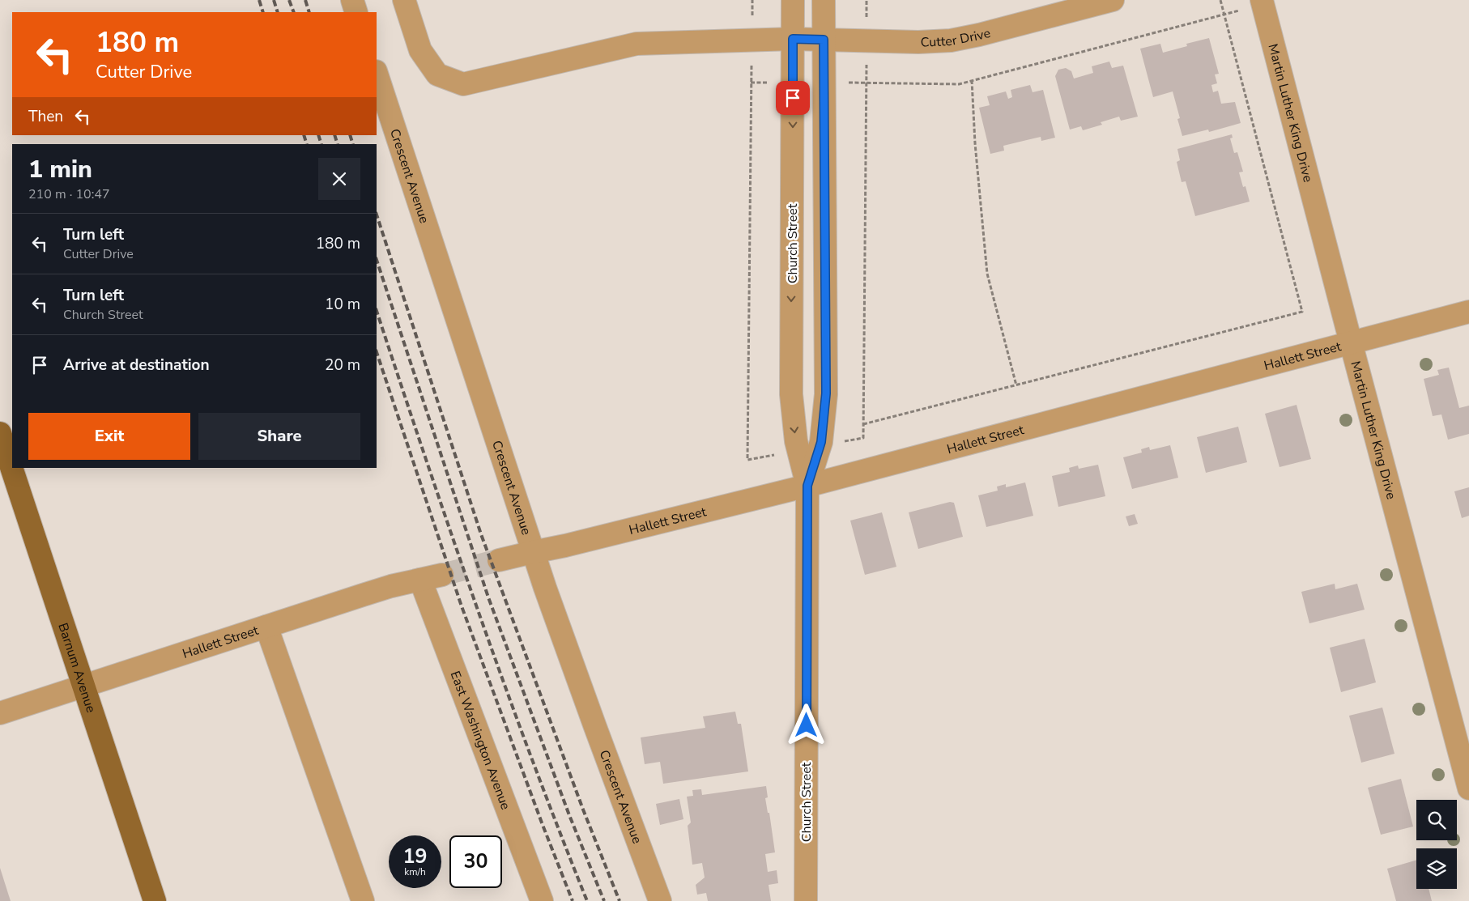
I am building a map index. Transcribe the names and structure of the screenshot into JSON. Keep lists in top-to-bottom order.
{
  "streets": {
    "main road": ["Barnum Avenue"],
    "street": [
      "Cutter Drive",
      "Martin Luther King Drive",
      "Crescent Avenue",
      "Church Street",
      "Hallett Street",
      "East Washington Avenue"
    ]
  },
  "crossings": [
    ["Cutter Drive", "Church Street"],
    ["Martin Luther King Drive", "Hallett Street"],
    ["Crescent Avenue", "Hallett Street"],
    ["Church Street", "Hallett Street"],
    ["Hallett Street", "Barnum Avenue"],
    ["Hallett Street", "East Washington Avenue"]
  ],
  "page": {
    "turn": ["180 m", "Cutter Drive"],
    "then": "Then",
    "heading": ["1 min", "210 m · 10:47"],
    "list": [
      {
        "name": "Turn left",
        "note": "Cutter Drive",
        "value": "180 m"
      },
      {
        "name": "Turn left",
        "note": "Church Street",
        "value": "10 m"
      },
      {
        "name": "Arrive at destination",
        "value": "20 m"
      }
    ],
    "buttons": ["Exit", "Share"],
    "speed": "19 km/h",
    "limit": "30"
  }
}
